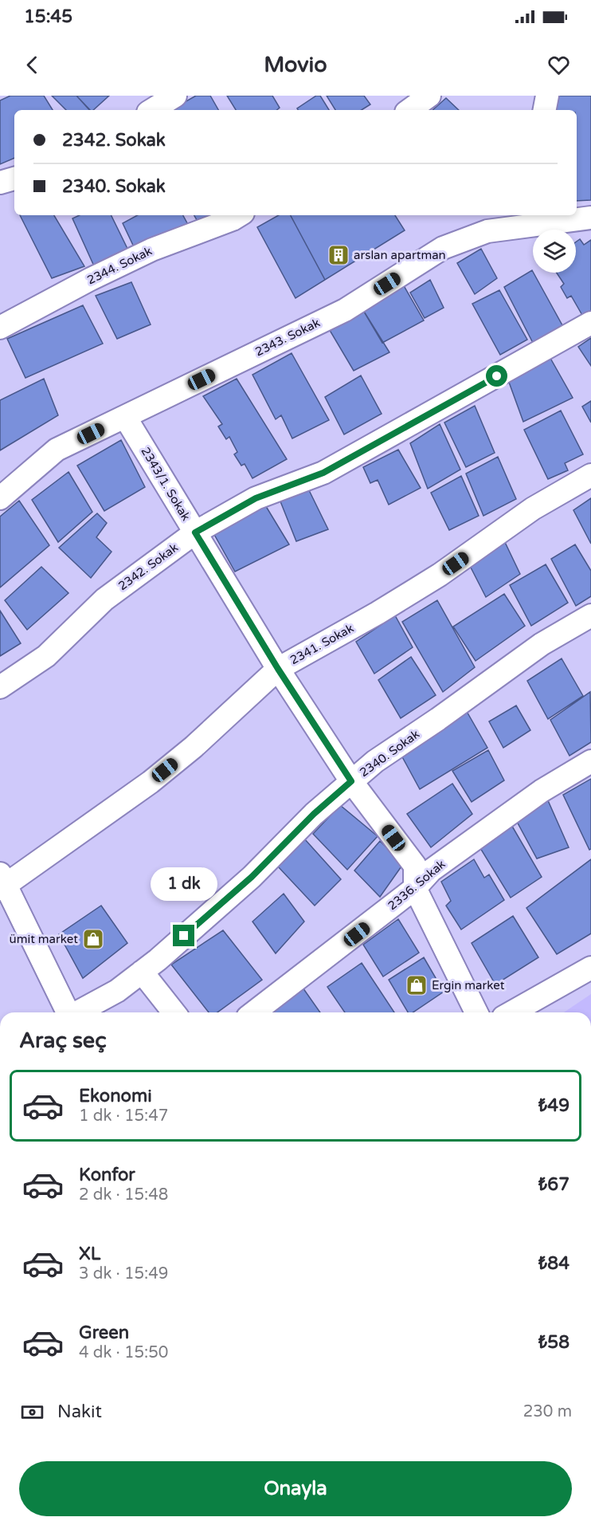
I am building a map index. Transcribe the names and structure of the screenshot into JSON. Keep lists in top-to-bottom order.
{
  "streets": {
    "street": [
      "2344. Sokak",
      "2343. Sokak",
      "2343/1. Sokak",
      "2342. Sokak",
      "2341. Sokak",
      "2340. Sokak",
      "2336. Sokak"
    ]
  },
  "crossings": [
    ["2343. Sokak", "2343/1. Sokak"],
    ["2343/1. Sokak", "2342. Sokak"],
    ["2343/1. Sokak", "2341. Sokak"],
    ["2343/1. Sokak", "2340. Sokak"],
    ["2343/1. Sokak", "2336. Sokak"]
  ],
  "places": {
    "building": ["arslan apartman"],
    "shop": ["ümit market", "Ergin market"]
  },
  "page": {
    "status": "15:45",
    "header": "Movio",
    "banner": ["2342. Sokak", "2340. Sokak"],
    "bubble": "1 dk",
    "heading": "Araç seç",
    "list": [
      {
        "name": "Ekonomi",
        "note": "1 dk · 15:47",
        "value": "₺49"
      },
      {
        "name": "Konfor",
        "note": "2 dk · 15:48",
        "value": "₺67"
      },
      {
        "name": "XL",
        "note": "3 dk · 15:49",
        "value": "₺84"
      },
      {
        "name": "Green",
        "note": "4 dk · 15:50",
        "value": "₺58"
      }
    ],
    "pay": ["Nakit", "230 m"],
    "buttons": "Onayla"
  }
}
